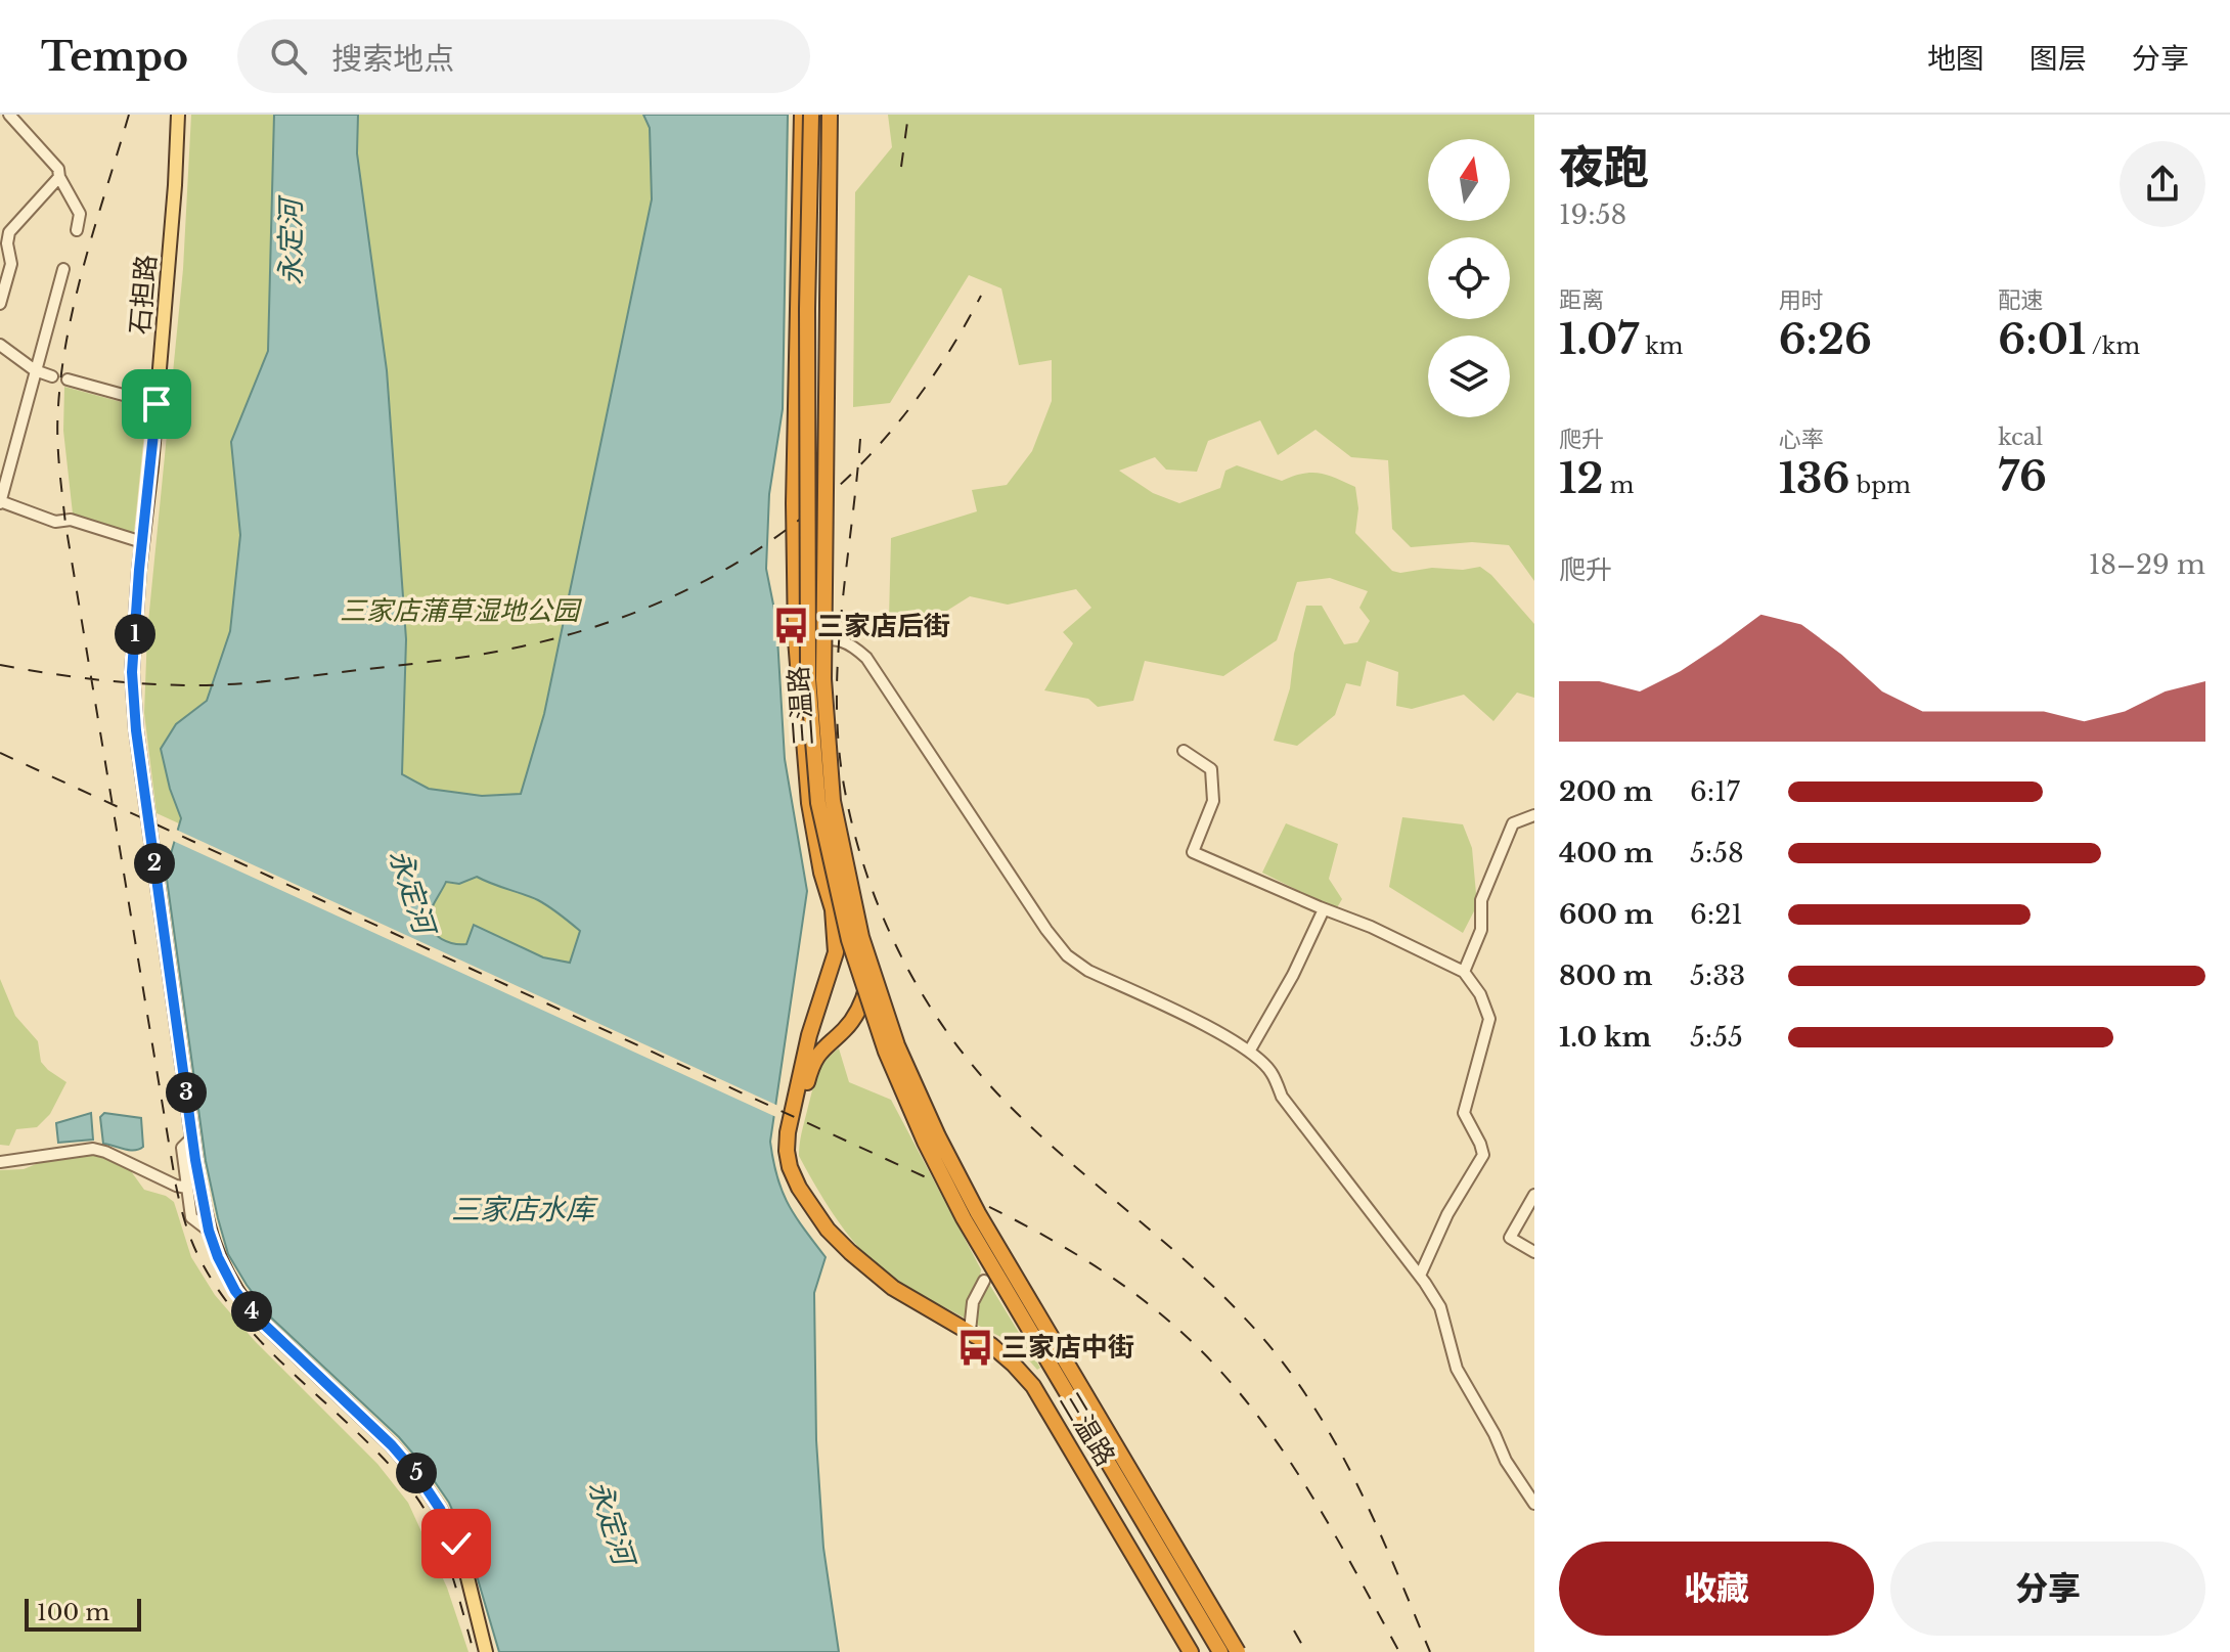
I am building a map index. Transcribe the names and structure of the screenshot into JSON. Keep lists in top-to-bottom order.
{
  "streets": {
    "highway": ["三温路"],
    "main road": ["石担路"]
  },
  "water": ["永定河", "三家店水库"],
  "parks": ["三家店蒲草湿地公园"],
  "places": {
    "bus stop": ["三家店后街", "三家店中街"]
  },
  "scale_bar": "100 m",
  "north": "top",
  "page": {
    "header": "Tempo",
    "search": "搜索地点",
    "nav": ["地图", "图层", "分享"],
    "heading": ["夜跑", "19:58"],
    "stats": [
      ["距离", "1.07 km"],
      ["用时", "6:26"],
      ["配速", "6:01 /km"],
      ["爬升", "12 m"],
      ["心率", "136 bpm"],
      ["kcal", "76"]
    ],
    "chart": ["爬升", "18–29 m"],
    "pins": [
      "1",
      "2",
      "3",
      "4",
      "5"
    ],
    "list": [
      {
        "name": "200 m",
        "note": "6:17"
      },
      {
        "name": "400 m",
        "note": "5:58"
      },
      {
        "name": "600 m",
        "note": "6:21"
      },
      {
        "name": "800 m",
        "note": "5:33"
      },
      {
        "name": "1.0 km",
        "note": "5:55"
      }
    ],
    "buttons": ["收藏", "分享"],
    "scale": "100 m"
  }
}
